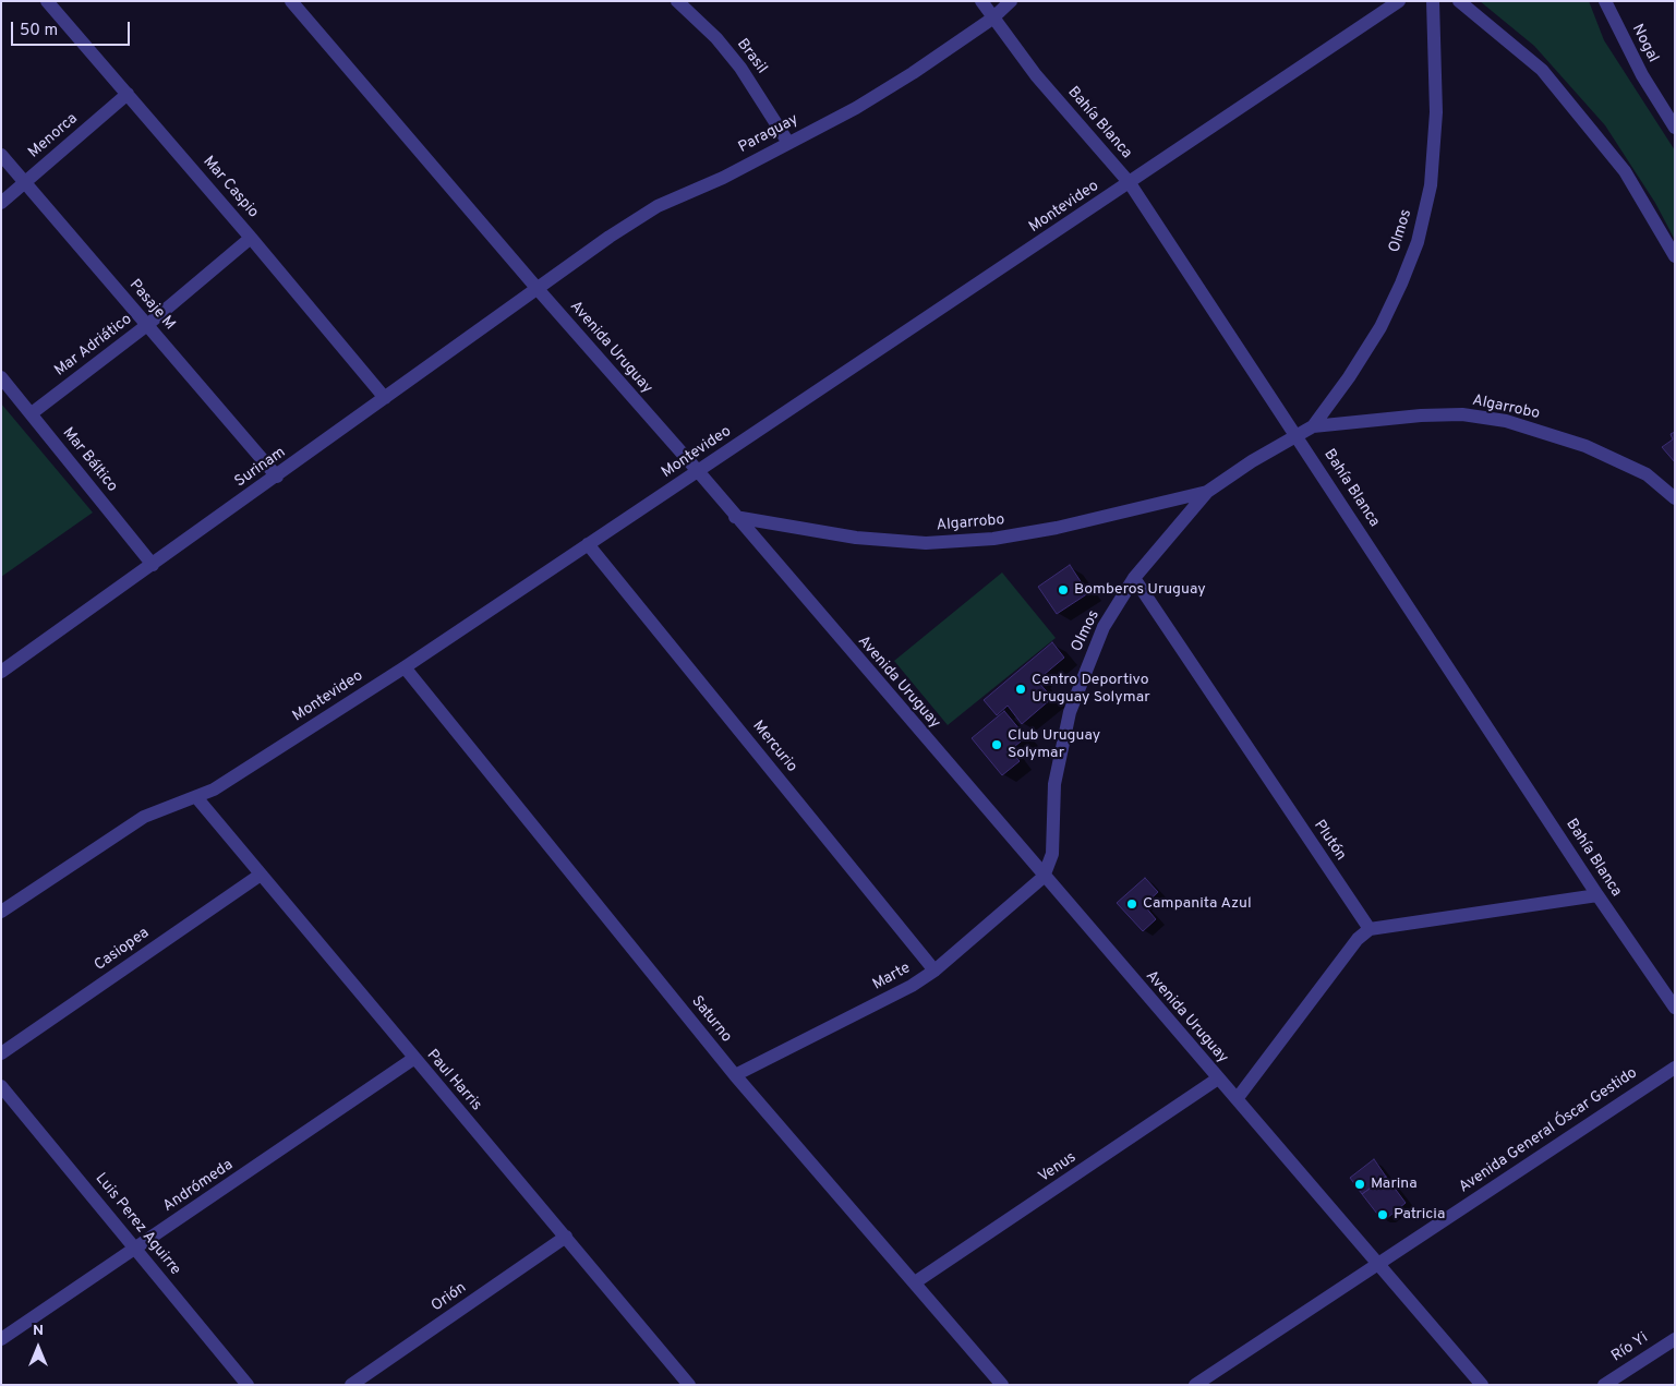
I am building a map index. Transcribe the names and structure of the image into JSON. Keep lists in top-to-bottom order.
{
  "streets": {
    "street": [
      "Nogal",
      "Brasil",
      "Bahía Blanca",
      "Paraguay",
      "Menorca",
      "Mar Caspio",
      "Montevideo",
      "Olmos",
      "Pasaje M",
      "Mar Adriático",
      "Avenida Uruguay",
      "Algarrobo",
      "Mar Báltico",
      "Surinam",
      "Mercurio",
      "Plutón",
      "Casiopea",
      "Marte",
      "Saturno",
      "Paul Harris",
      "Avenida General Óscar Gestido",
      "Venus",
      "Andrómeda",
      "Luis Perez Aguirre",
      "Orión",
      "Río Yi"
    ]
  },
  "crossings": [
    ["Brasil", "Paraguay"],
    ["Bahía Blanca", "Paraguay"],
    ["Bahía Blanca", "Montevideo"],
    ["Bahía Blanca", "Olmos"],
    ["Paraguay", "Avenida Uruguay"],
    ["Paraguay", "Surinam"],
    ["Menorca", "Mar Caspio"],
    ["Menorca", "Pasaje M"],
    ["Mar Caspio", "Mar Adriático"],
    ["Mar Caspio", "Surinam"],
    ["Montevideo", "Avenida Uruguay"],
    ["Montevideo", "Mercurio"],
    ["Montevideo", "Saturno"],
    ["Montevideo", "Paul Harris"],
    ["Olmos", "Avenida Uruguay"],
    ["Olmos", "Algarrobo"],
    ["Olmos", "Plutón"],
    ["Olmos", "Marte"],
    ["Pasaje M", "Mar Adriático"],
    ["Pasaje M", "Surinam"],
    ["Mar Adriático", "Mar Báltico"],
    ["Avenida Uruguay", "Algarrobo"],
    ["Avenida Uruguay", "Surinam"],
    ["Avenida Uruguay", "Marte"],
    ["Avenida Uruguay", "Avenida General Óscar Gestido"],
    ["Avenida Uruguay", "Venus"],
    ["Mar Báltico", "Surinam"],
    ["Mercurio", "Marte"],
    ["Casiopea", "Paul Harris"],
    ["Marte", "Saturno"],
    ["Saturno", "Venus"],
    ["Paul Harris", "Andrómeda"],
    ["Paul Harris", "Orión"],
    ["Andrómeda", "Luis Perez Aguirre"]
  ],
  "places": [
    "Bomberos Uruguay",
    "Centro Deportivo Uruguay Solymar",
    "Club Uruguay Solymar",
    "Campanita Azul",
    "Marina",
    "Patricia"
  ],
  "scale_bar": "50 m",
  "north": "top"
}
